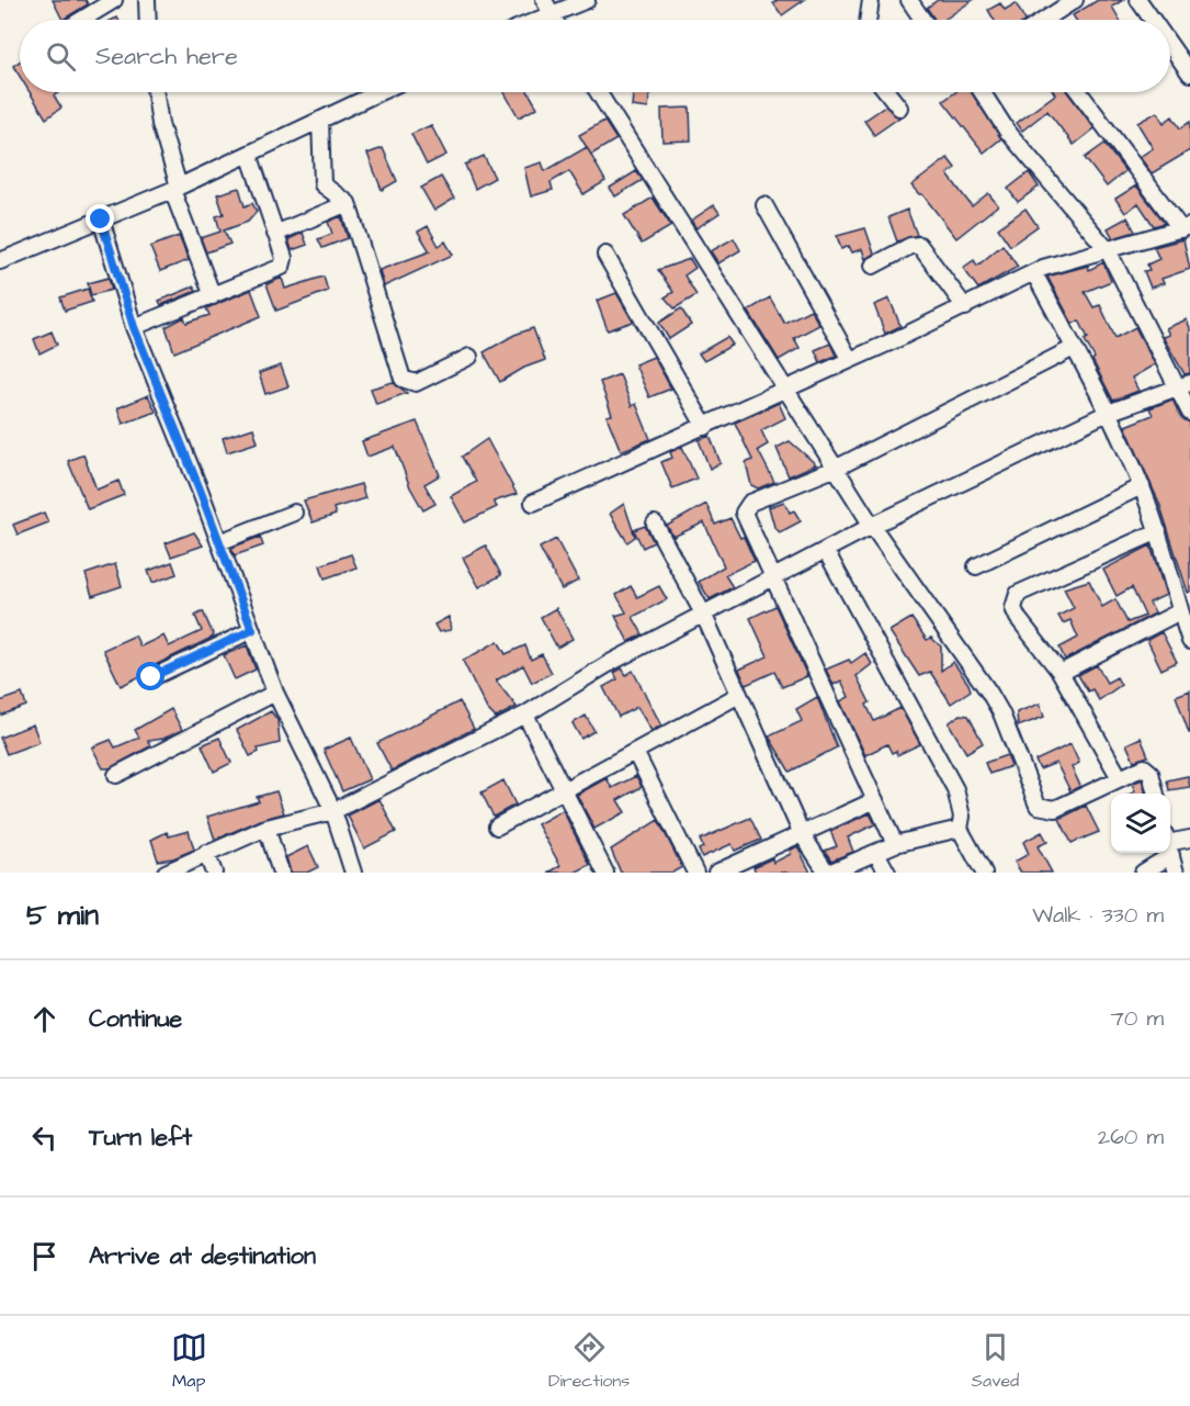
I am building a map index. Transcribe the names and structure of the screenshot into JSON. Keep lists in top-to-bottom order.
{
  "page": {
    "search": "Search here",
    "heading": ["5 min", "Walk · 330 m"],
    "list": [
      ["Continue", "70 m"],
      ["Turn left", "260 m"],
      "Arrive at destination"
    ],
    "nav": ["Map", "Directions", "Saved"]
  }
}
